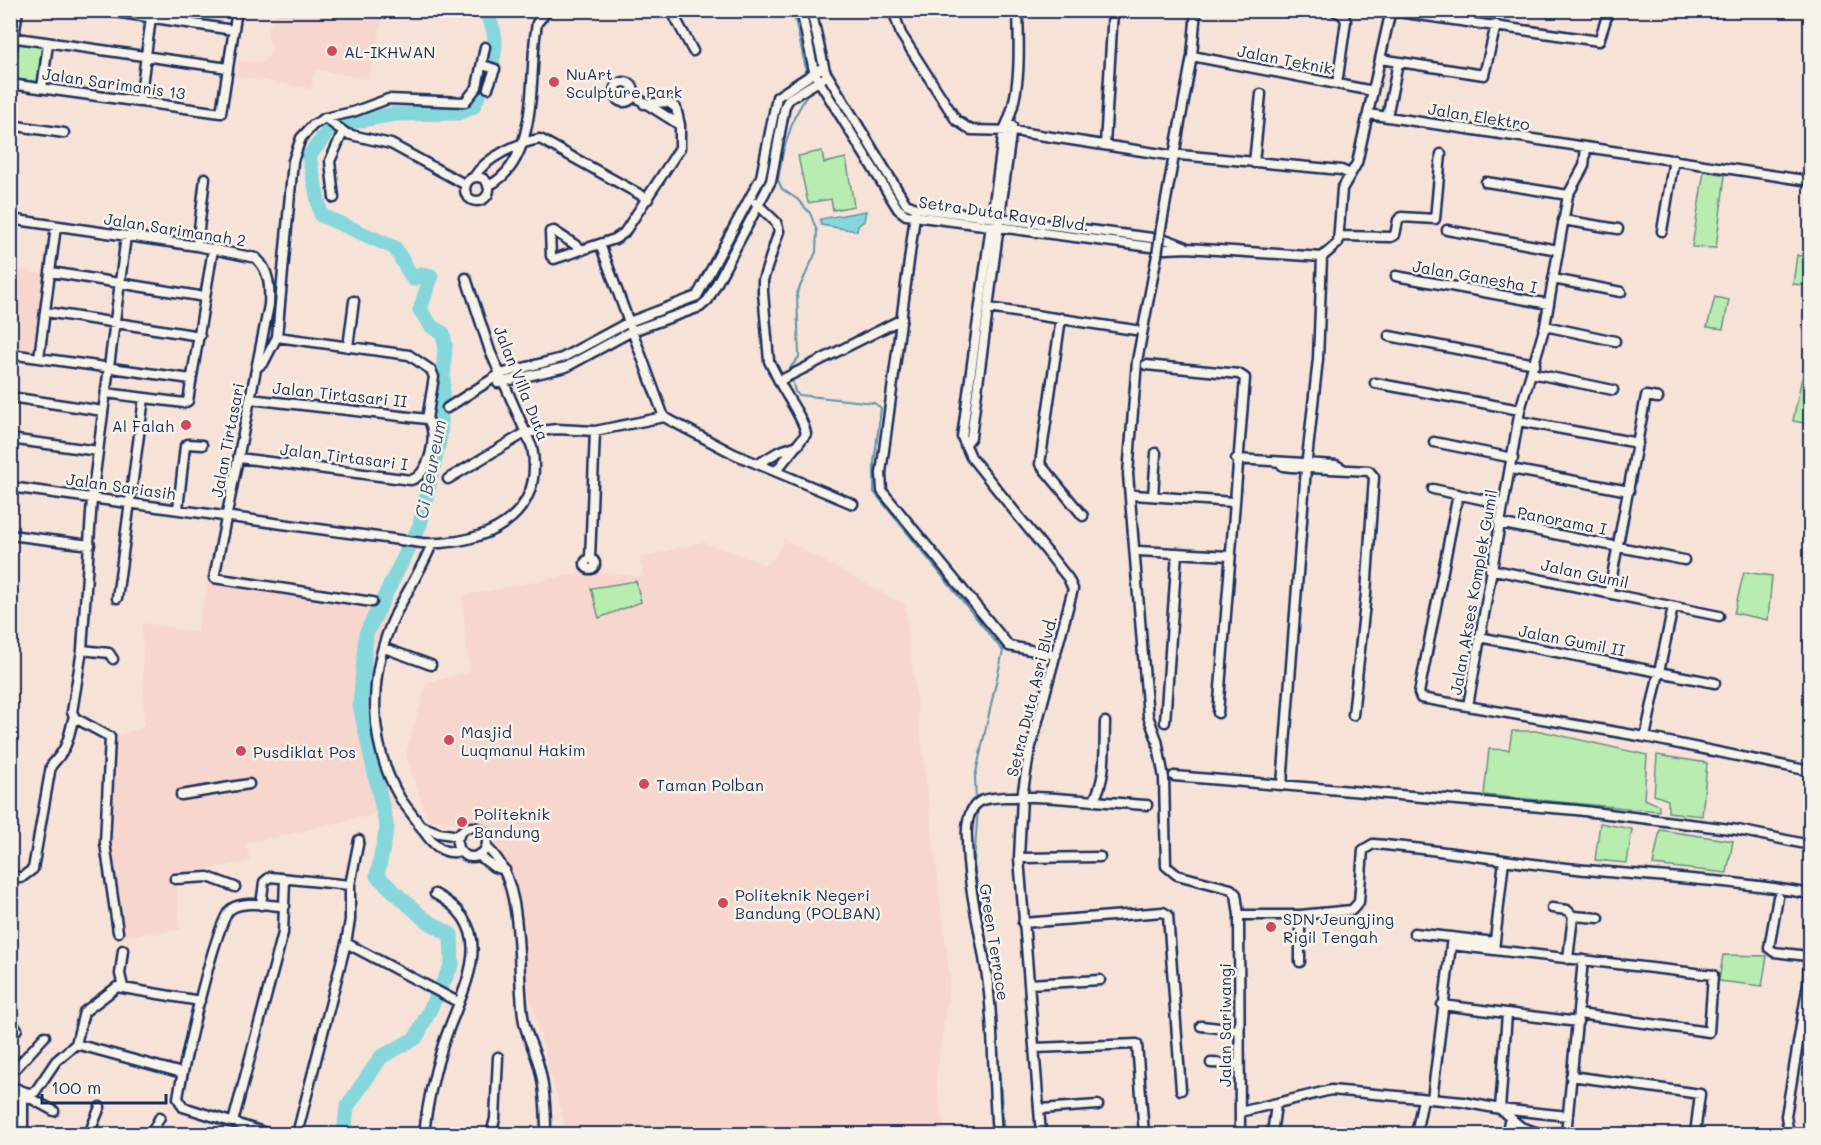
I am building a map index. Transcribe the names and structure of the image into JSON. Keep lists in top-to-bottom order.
{
  "streets": {
    "street": [
      "Jalan Teknik",
      "Jalan Sarimanis 13",
      "Jalan Elektro",
      "Setra Duta Raya Blvd.",
      "Jalan Sarimanah 2",
      "Jalan Ganesha I",
      "Jalan Villa Duta",
      "Jalan Tirtasari II",
      "Jalan Tirtasari",
      "Jalan Tirtasari I",
      "Jalan Sariasih",
      "Panorama I",
      "Jalan Gumil",
      "Jalan Akses Komplek Gumil",
      "Jalan Gumil II",
      "Setra Duta Asri Blvd.",
      "Green Terrace",
      "Jalan Sariwangi"
    ]
  },
  "crossings": [
    ["Jalan Elektro", "Jalan Akses Komplek Gumil"],
    ["Setra Duta Raya Blvd.", "Setra Duta Asri Blvd."],
    ["Jalan Sarimanah 2", "Jalan Tirtasari"],
    ["Jalan Ganesha I", "Jalan Akses Komplek Gumil"],
    ["Jalan Villa Duta", "Jalan Sariasih"],
    ["Jalan Tirtasari II", "Jalan Tirtasari"],
    ["Jalan Tirtasari II", "Jalan Tirtasari I"],
    ["Jalan Tirtasari", "Jalan Tirtasari I"],
    ["Jalan Tirtasari", "Jalan Sariasih"],
    ["Panorama I", "Jalan Akses Komplek Gumil"],
    ["Jalan Gumil", "Jalan Akses Komplek Gumil"],
    ["Jalan Akses Komplek Gumil", "Jalan Gumil II"],
    ["Setra Duta Asri Blvd.", "Green Terrace"]
  ],
  "water": ["Ci Beureum"],
  "places": [
    "AL-IKHWAN",
    "NuArt Sculpture Park",
    "Al Falah",
    "Masjid Luqmanul Hakim",
    "Pusdiklat Pos",
    "Taman Polban",
    "Politeknik Bandung",
    "Politeknik Negeri Bandung (POLBAN)",
    "SDN Jeungjing Rigil Tengah"
  ],
  "scale_bar": "100 m"
}
